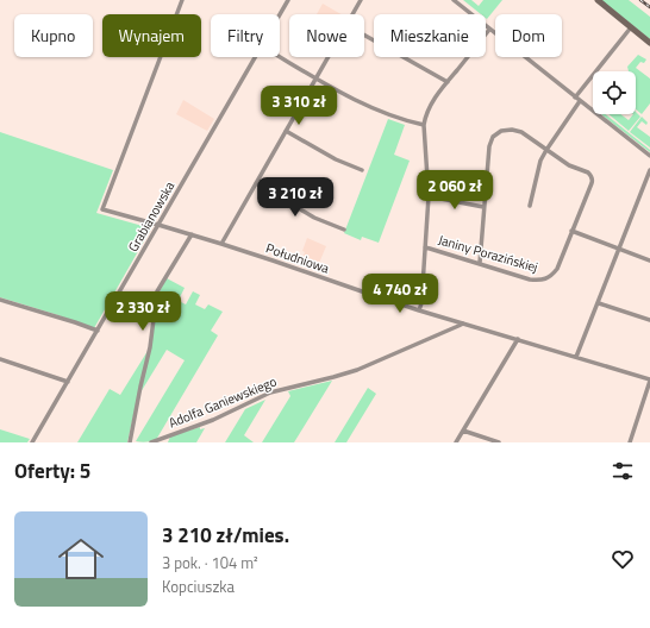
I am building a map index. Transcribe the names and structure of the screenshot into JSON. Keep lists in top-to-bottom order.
{
  "streets": {
    "street": [
      "Grabianowska",
      "Janiny Porazińskiej",
      "Południowa",
      "Adolfa Ganiewskiego"
    ]
  },
  "crossings": [
    ["Grabianowska", "Południowa"],
    ["Południowa", "Adolfa Ganiewskiego"]
  ],
  "page": {
    "chip": [
      "Kupno",
      "Wynajem",
      "Filtry",
      "Nowe",
      "Mieszkanie",
      "Dom"
    ],
    "price": [
      "3 310 zł",
      "2 060 zł",
      "3 210 zł",
      "4 740 zł",
      "2 330 zł"
    ],
    "heading": "Oferty: 5",
    "list": [
      {
        "name": "3 210 zł/mies.",
        "note": "3 pok. · 104 m² · Kopciuszka"
      }
    ]
  }
}
